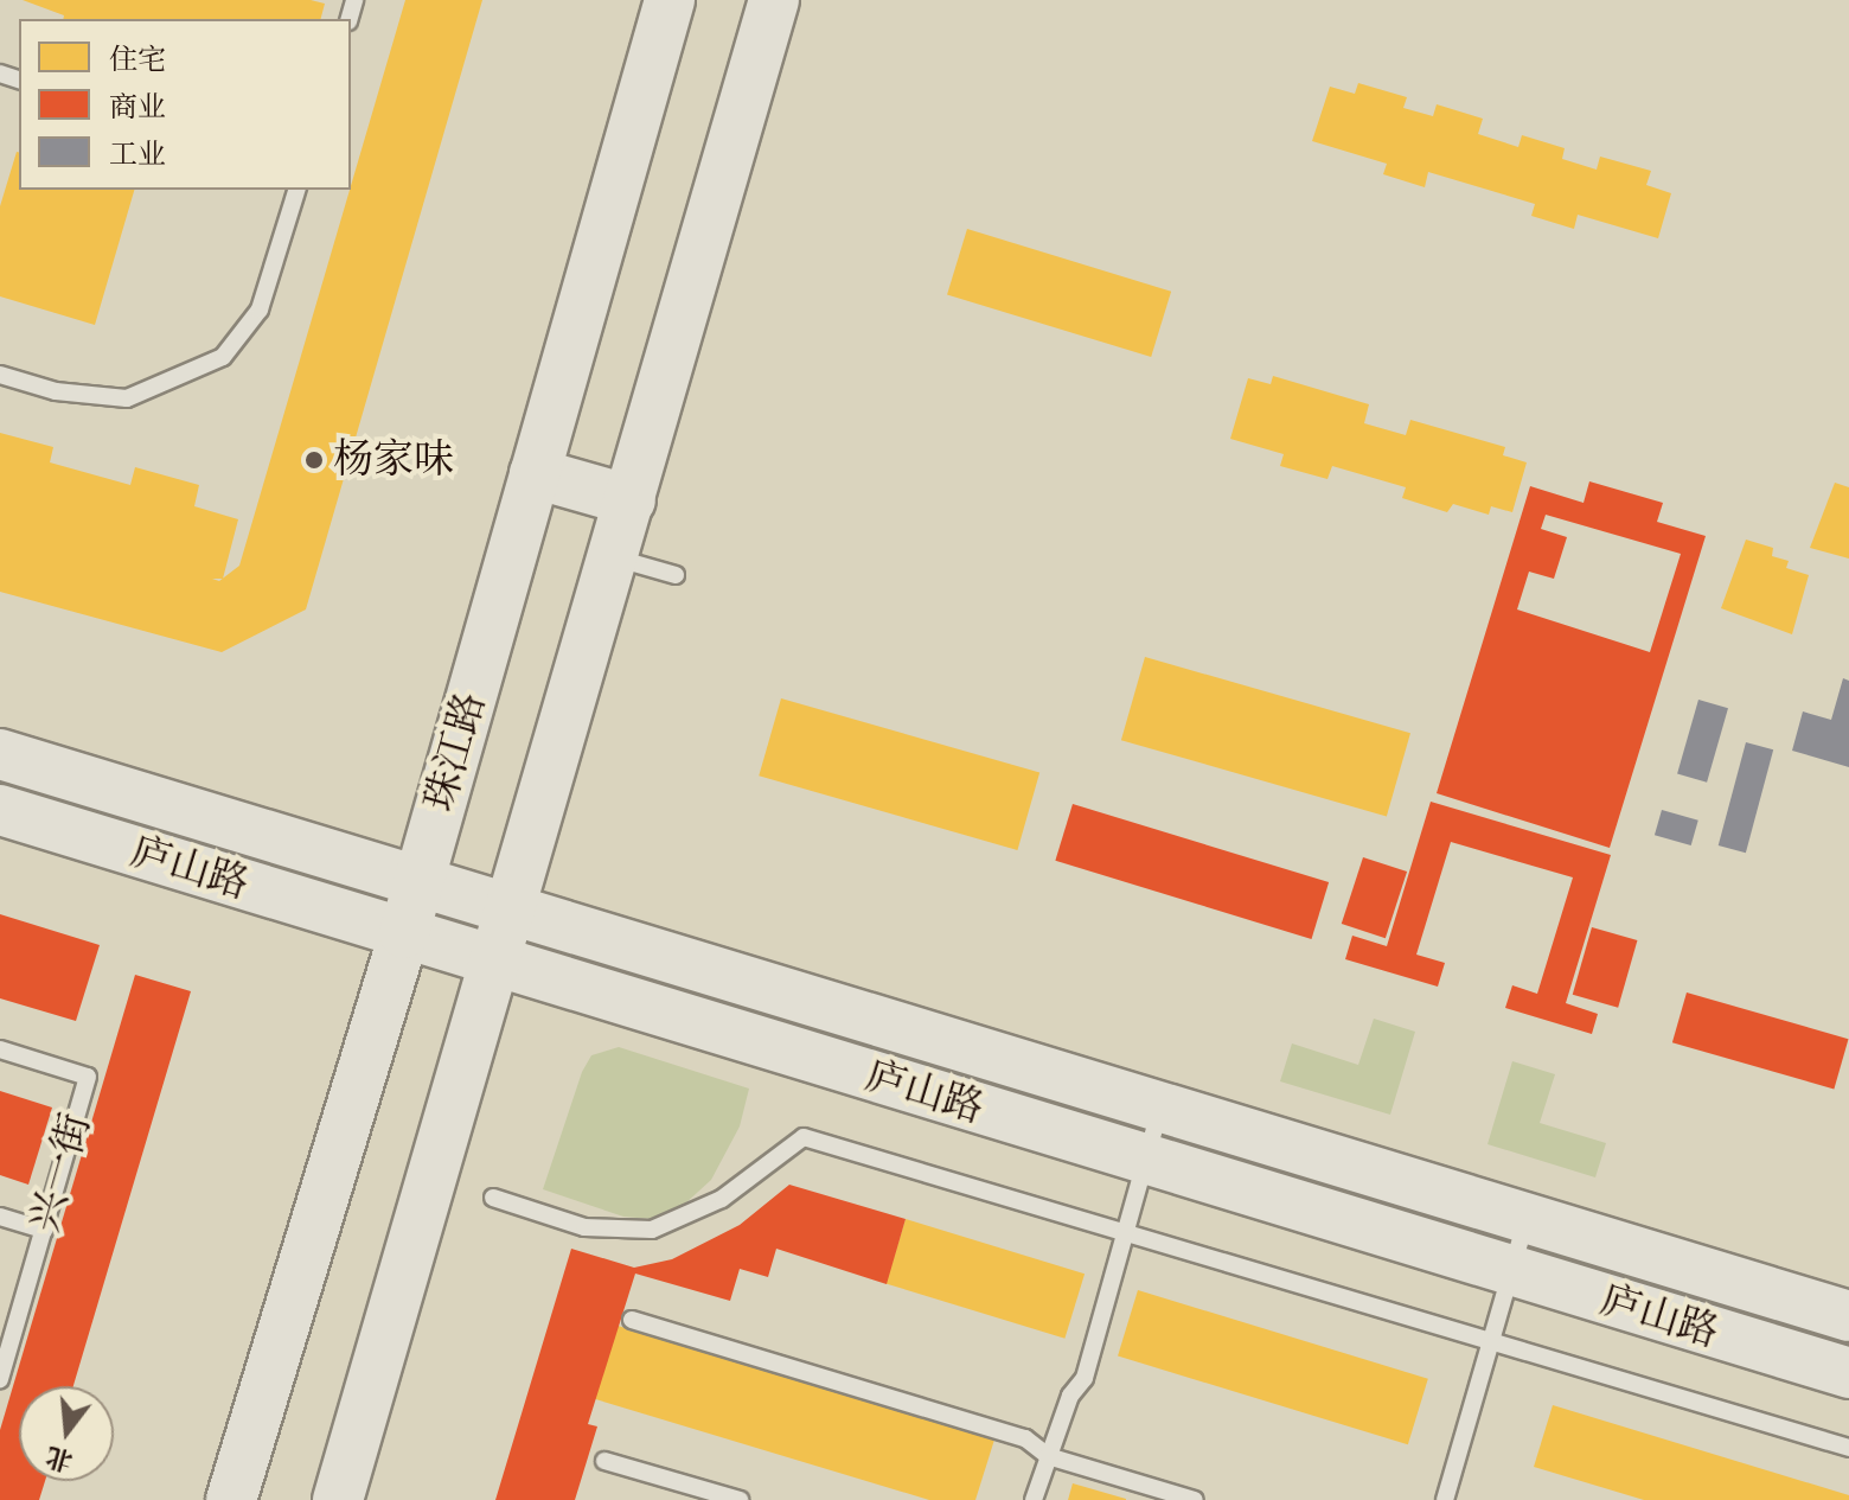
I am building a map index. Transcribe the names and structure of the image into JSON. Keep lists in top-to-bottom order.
{
  "streets": {
    "street": ["珠江路", "庐山路"],
    "lane": ["兴一街"]
  },
  "crossings": [
    ["珠江路", "庐山路"]
  ],
  "places": ["杨家味"],
  "legend": ["住宅", "商业", "工业"],
  "north": "bottom"
}
